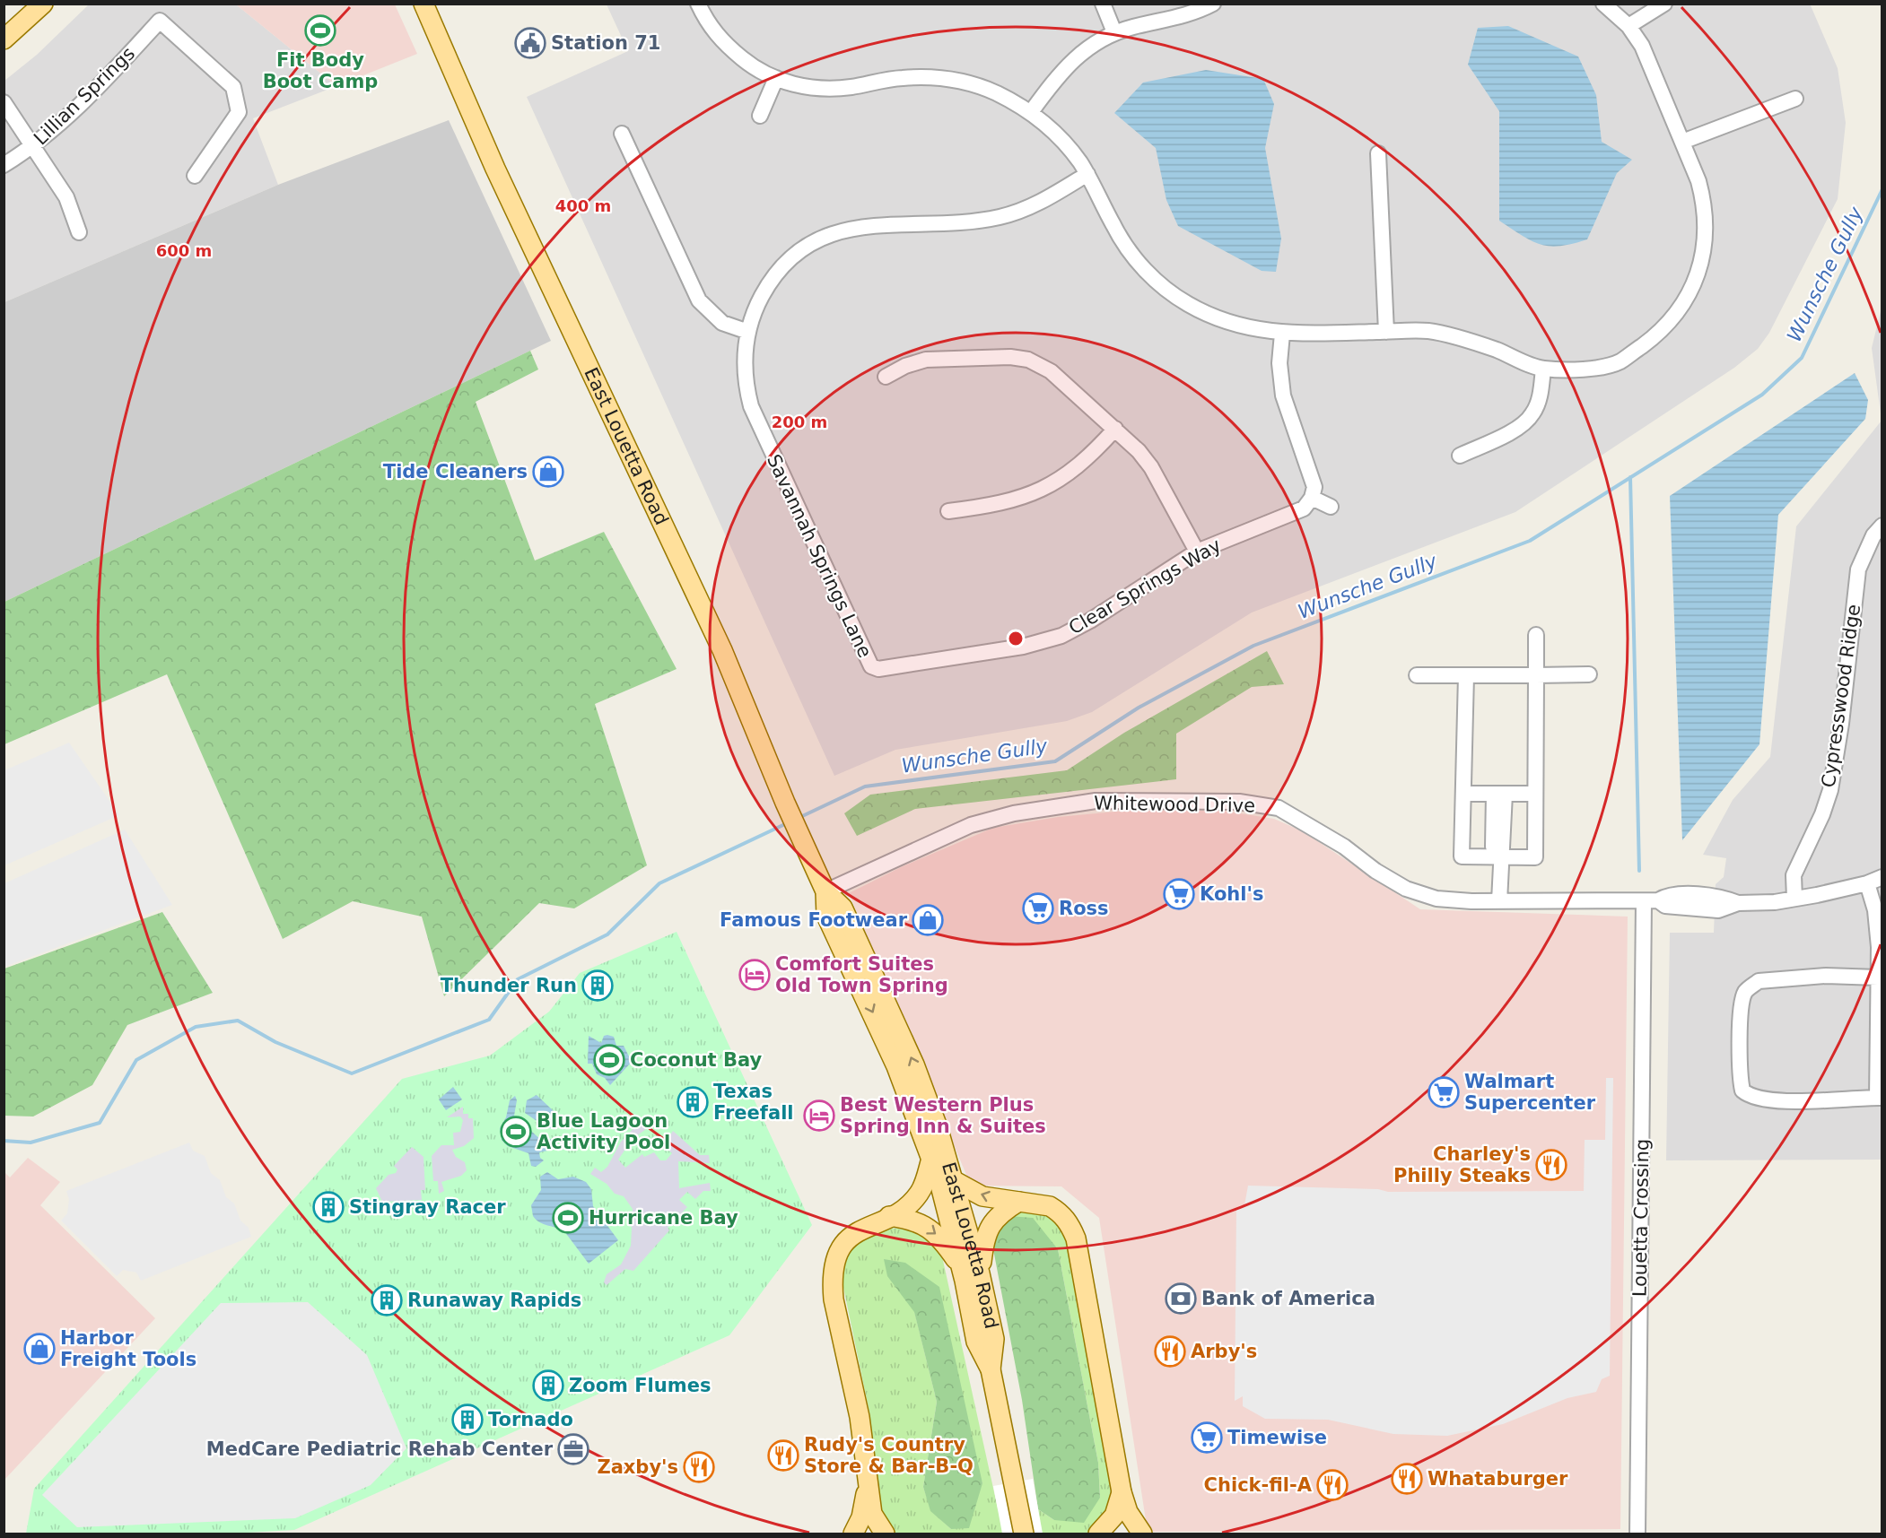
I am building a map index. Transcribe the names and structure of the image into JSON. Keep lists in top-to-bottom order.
{
  "streets": {
    "main road": ["East Louetta Road"],
    "street": [
      "Lillian Springs",
      "Savannah Springs Lane",
      "Clear Springs Way",
      "Cypresswood Ridge",
      "Whitewood Drive",
      "Louetta Crossing"
    ]
  },
  "crossings": [
    ["East Louetta Road", "Whitewood Drive"],
    ["Savannah Springs Lane", "Clear Springs Way"],
    ["Cypresswood Ridge", "Whitewood Drive"],
    ["Whitewood Drive", "Louetta Crossing"]
  ],
  "water": ["Wunsche Gully"],
  "places": {
    "sports": [
      "Fit Body Boot Camp",
      "Coconut Bay",
      "Blue Lagoon Activity Pool",
      "Hurricane Bay"
    ],
    "public building": ["Station 71"],
    "shop": ["Tide Cleaners", "Famous Footwear", "Harbor Freight Tools"],
    "supermarket": [
      "Kohl's",
      "Ross",
      "Walmart Supercenter",
      "Timewise"
    ],
    "hotel": ["Comfort Suites Old Town Spring", "Best Western Plus Spring Inn & Suites"],
    "building": [
      "Thunder Run",
      "Texas Freefall",
      "Stingray Racer",
      "Runaway Rapids",
      "Zoom Flumes",
      "Tornado"
    ],
    "restaurant": [
      "Charley's Philly Steaks",
      "Arby's",
      "Rudy's Country Store & Bar-B-Q",
      "Zaxby's",
      "Whataburger",
      "Chick-fil-A"
    ],
    "bank": ["Bank of America"],
    "office": ["MedCare Pediatric Rehab Center"]
  },
  "rings": ["400 m", "600 m", "200 m"]
}
